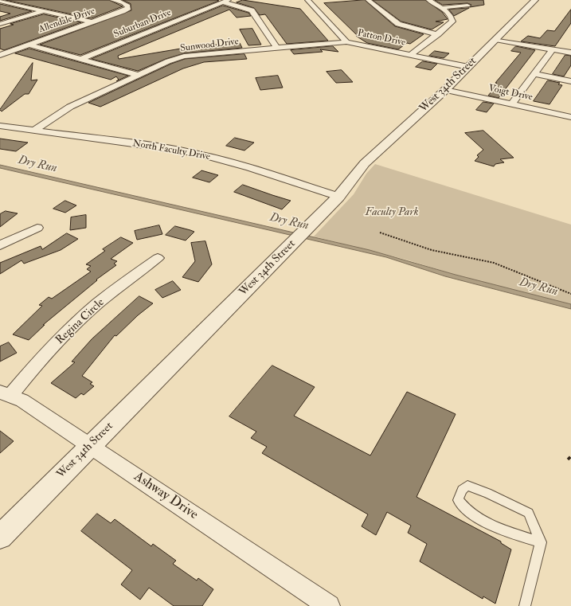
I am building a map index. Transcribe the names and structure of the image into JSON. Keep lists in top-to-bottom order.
{
  "streets": {
    "street": [
      "Allendale Drive",
      "Suburban Drive",
      "Patton Drive",
      "Sunwood Drive",
      "West 34th Street",
      "Voigt Drive",
      "North Faculty Drive",
      "Regina Circle",
      "Ashway Drive"
    ]
  },
  "crossings": [
    ["Patton Drive", "Sunwood Drive"],
    ["Patton Drive", "West 34th Street"],
    ["Sunwood Drive", "North Faculty Drive"],
    ["West 34th Street", "Voigt Drive"],
    ["West 34th Street", "North Faculty Drive"],
    ["West 34th Street", "Ashway Drive"],
    ["Regina Circle", "Ashway Drive"]
  ],
  "water": ["Dry Run"],
  "parks": ["Faculty Park"]
}
